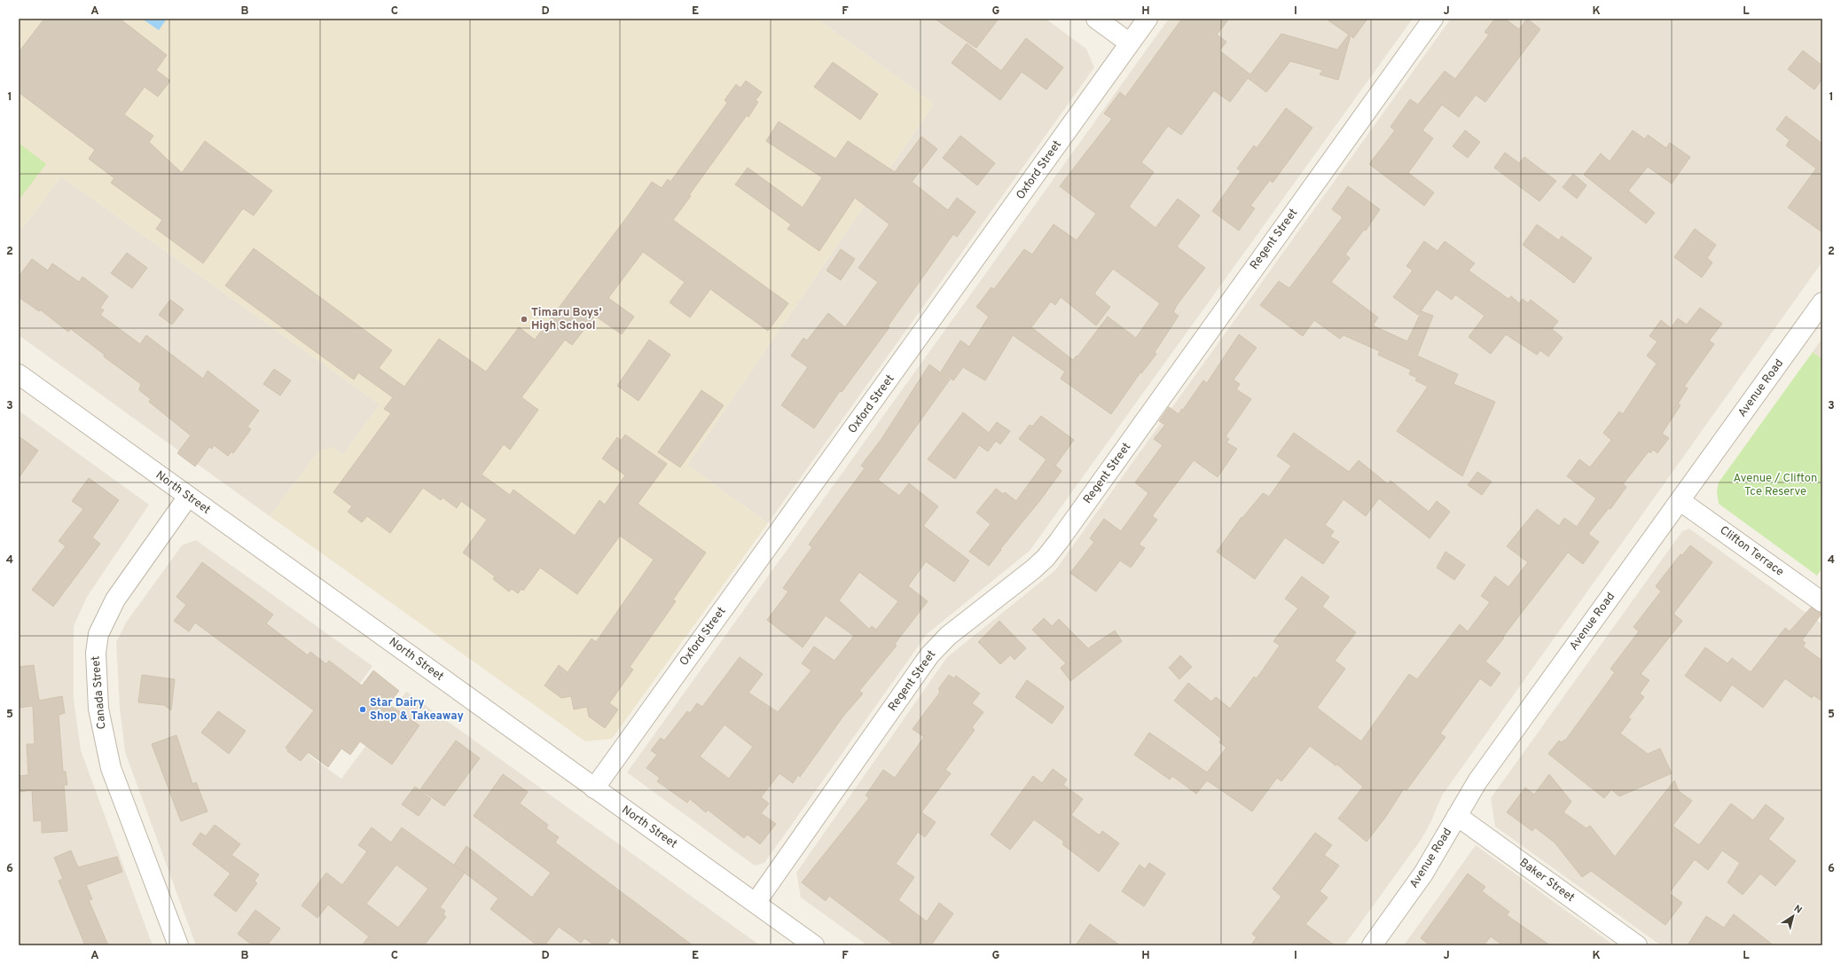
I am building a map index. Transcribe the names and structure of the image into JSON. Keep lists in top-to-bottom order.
{
  "streets": {
    "street": [
      "Oxford Street",
      "Regent Street",
      "Avenue Road",
      "North Street",
      "Clifton Terrace",
      "Canada Street",
      "Baker Street"
    ]
  },
  "crossings": [
    ["Oxford Street", "North Street"],
    ["Regent Street", "North Street"],
    ["Avenue Road", "Clifton Terrace"],
    ["Avenue Road", "Baker Street"],
    ["North Street", "Canada Street"]
  ],
  "parks": ["Avenue / Clifton Tce Reserve"],
  "places": ["Timaru Boys' High School", "Star Dairy Shop & Takeaway"],
  "north": "top right",
  "grid": {
    "columns": [
      "A",
      "B",
      "C",
      "D",
      "E",
      "F",
      "G",
      "H",
      "I",
      "J",
      "K",
      "L"
    ],
    "rows": [
      "1",
      "2",
      "3",
      "4",
      "5",
      "6"
    ]
  }
}
